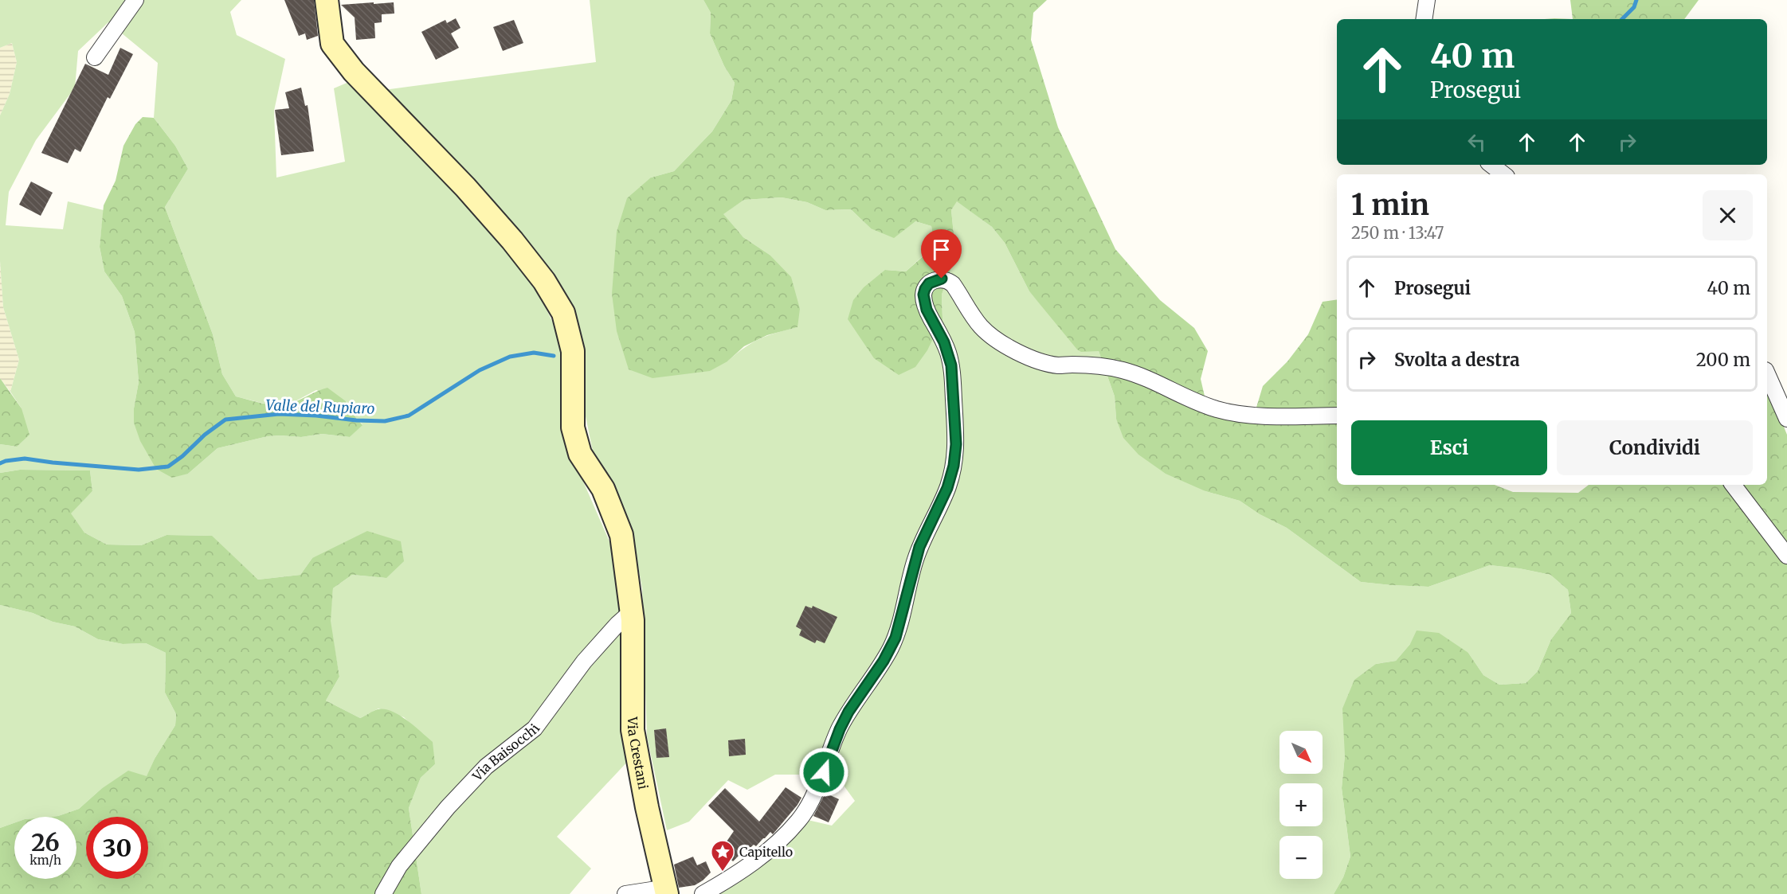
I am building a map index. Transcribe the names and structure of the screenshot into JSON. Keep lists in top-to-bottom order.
{
  "streets": {
    "street": ["Via Baisocchi", "Via Crestani"]
  },
  "crossings": [
    ["Via Baisocchi", "Via Crestani"]
  ],
  "water": ["Valle del Rupiaro"],
  "places": {
    "place": ["Capitello"]
  },
  "north": "bottom right",
  "page": {
    "turn": ["40 m", "Prosegui"],
    "heading": ["1 min", "250 m · 13:47"],
    "list": [
      {
        "name": "Prosegui",
        "value": "40 m"
      },
      {
        "name": "Svolta a destra",
        "value": "200 m"
      }
    ],
    "buttons": ["Esci", "Condividi"],
    "map_buttons": ["+", "−"],
    "speed": "26 km/h",
    "limit": "30"
  }
}
